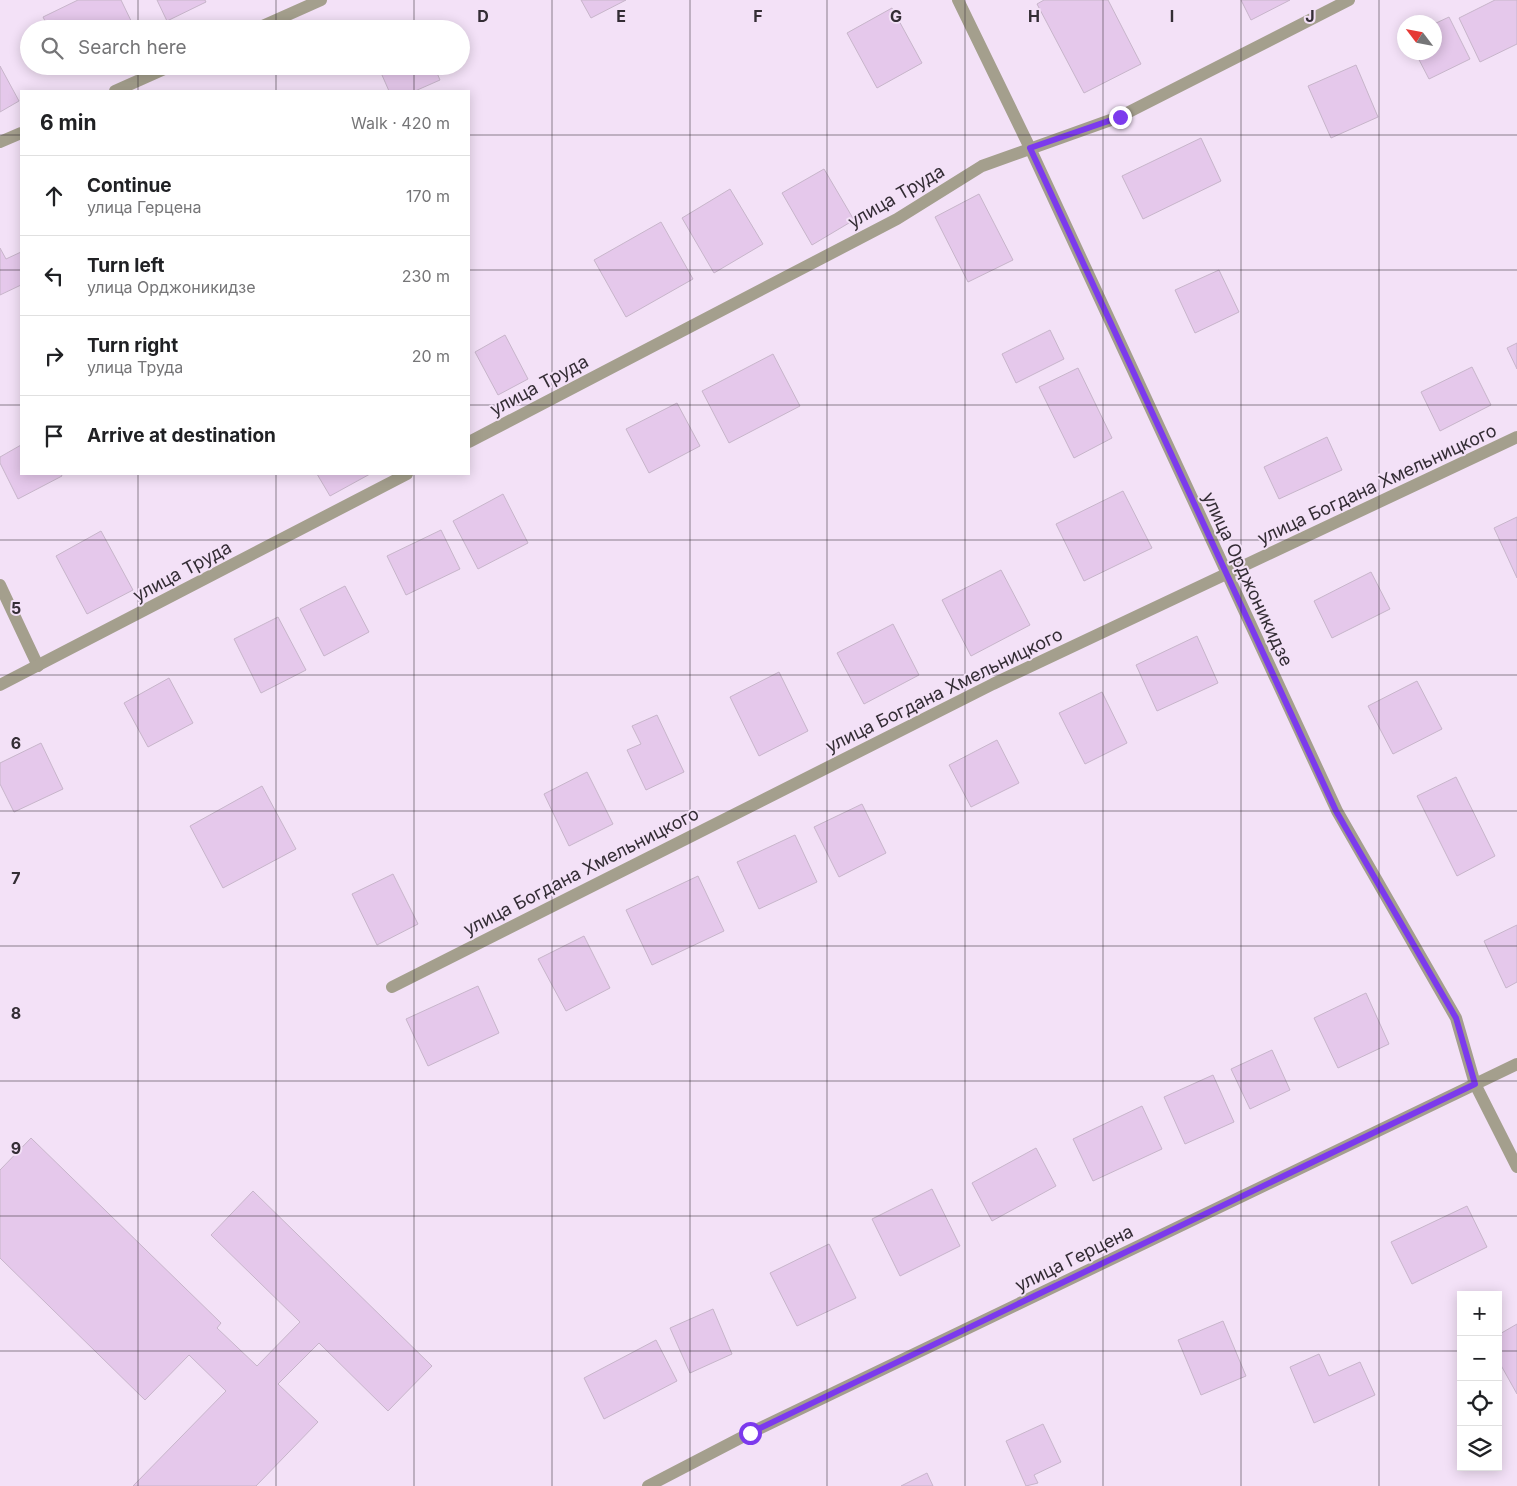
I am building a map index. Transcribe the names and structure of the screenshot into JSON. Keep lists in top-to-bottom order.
{
  "streets": {
    "street": [
      "улица Труда",
      "улица Богдана Хмельницкого",
      "улица Орджоникидзе",
      "улица Герцена"
    ]
  },
  "crossings": [
    ["улица Труда", "улица Орджоникидзе"],
    ["улица Богдана Хмельницкого", "улица Орджоникидзе"],
    ["улица Орджоникидзе", "улица Герцена"]
  ],
  "north": "top left",
  "page": {
    "search": "Search here",
    "heading": ["6 min", "Walk · 420 m"],
    "list": [
      ["Continue", "улица Герцена", "170 m"],
      ["Turn left", "улица Орджоникидзе", "230 m"],
      ["Turn right", "улица Труда", "20 m"],
      "Arrive at destination"
    ],
    "map_buttons": ["+", "−"]
  },
  "grid": {
    "columns": [
      "D",
      "E",
      "F",
      "G",
      "H",
      "I",
      "J"
    ],
    "rows": [
      "5",
      "6",
      "7",
      "8",
      "9"
    ]
  }
}
